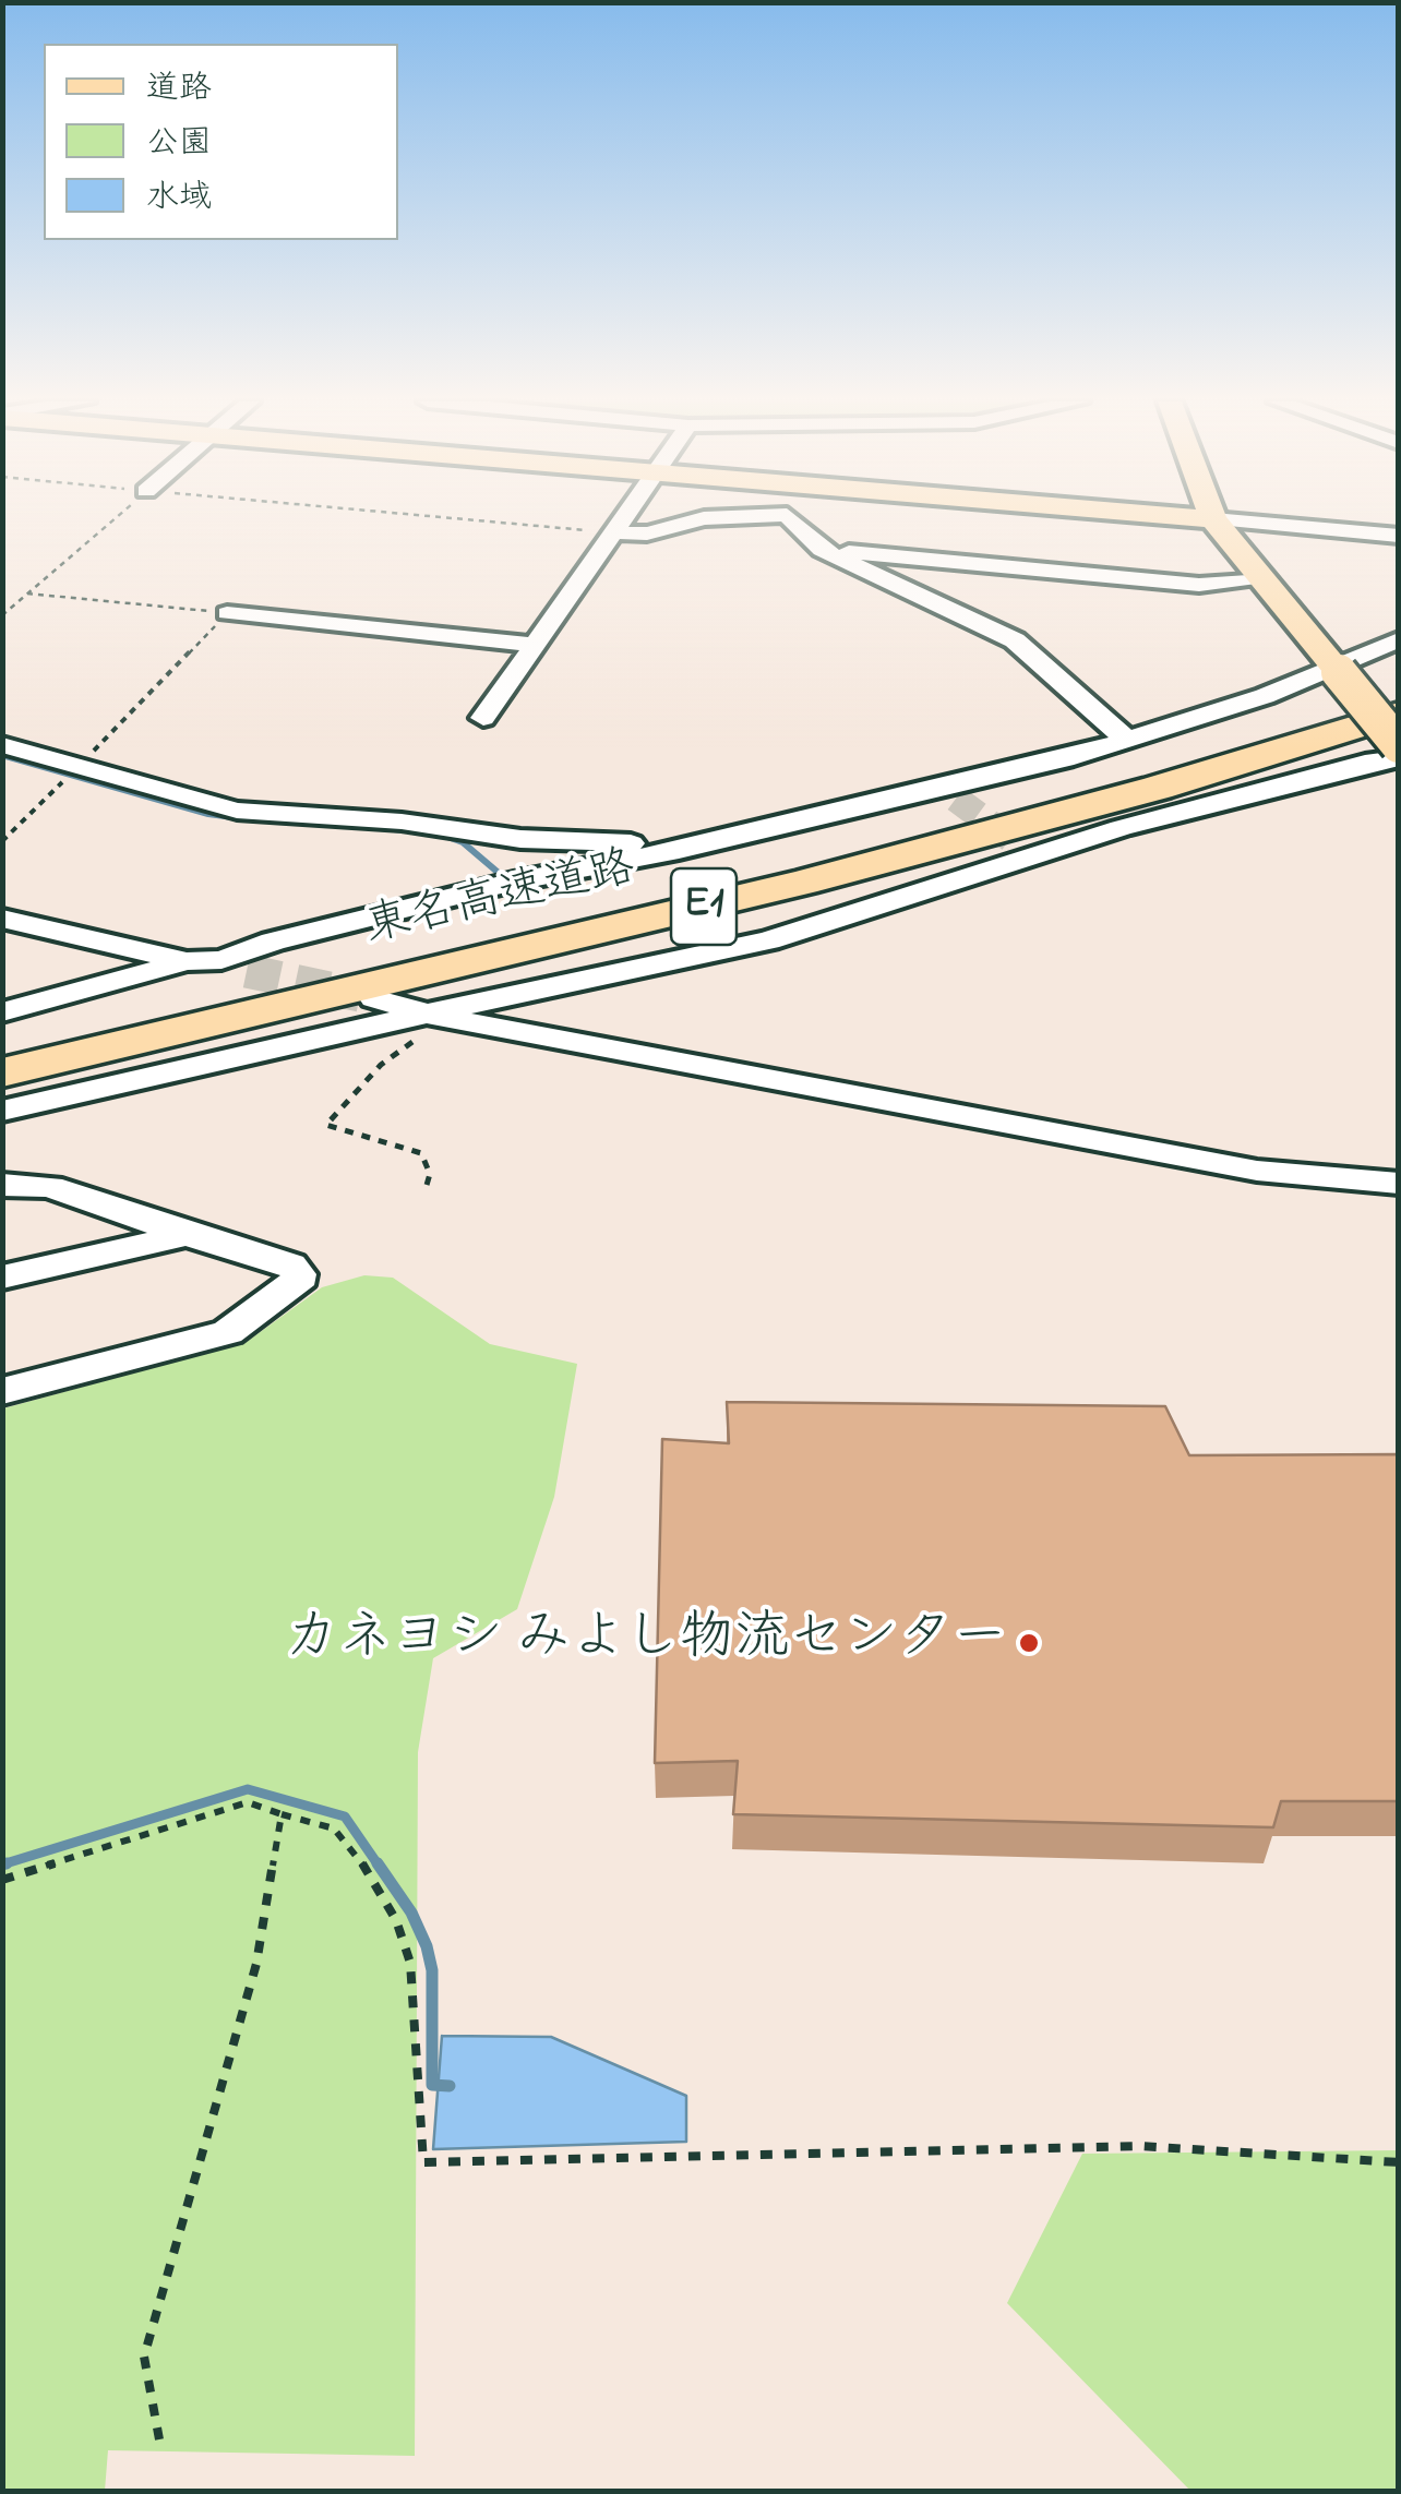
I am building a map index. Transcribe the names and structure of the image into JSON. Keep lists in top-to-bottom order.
{
  "streets": {
    "highway": ["東名高速道路", "E1"]
  },
  "places": ["カネヨシ みよし物流センター"],
  "legend": ["道路", "公園", "水域"]
}
